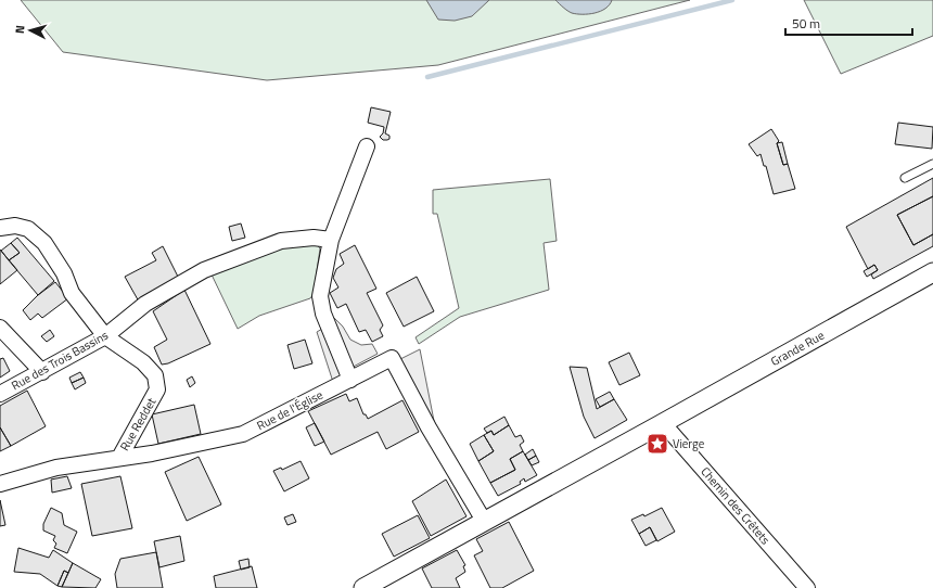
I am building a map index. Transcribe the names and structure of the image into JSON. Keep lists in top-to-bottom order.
{
  "streets": {
    "street": [
      "Grande Rue",
      "Rue des Trois Bassins",
      "Rue de l'Église",
      "Rue Reddet",
      "Chemin des Crêtets"
    ]
  },
  "crossings": [
    ["Grande Rue", "Rue de l'Église"],
    ["Grande Rue", "Chemin des Crêtets"],
    ["Rue des Trois Bassins", "Rue Reddet"],
    ["Rue de l'Église", "Rue Reddet"]
  ],
  "places": {
    "place": ["Vierge"]
  },
  "scale_bar": "50 m",
  "north": "left"
}
